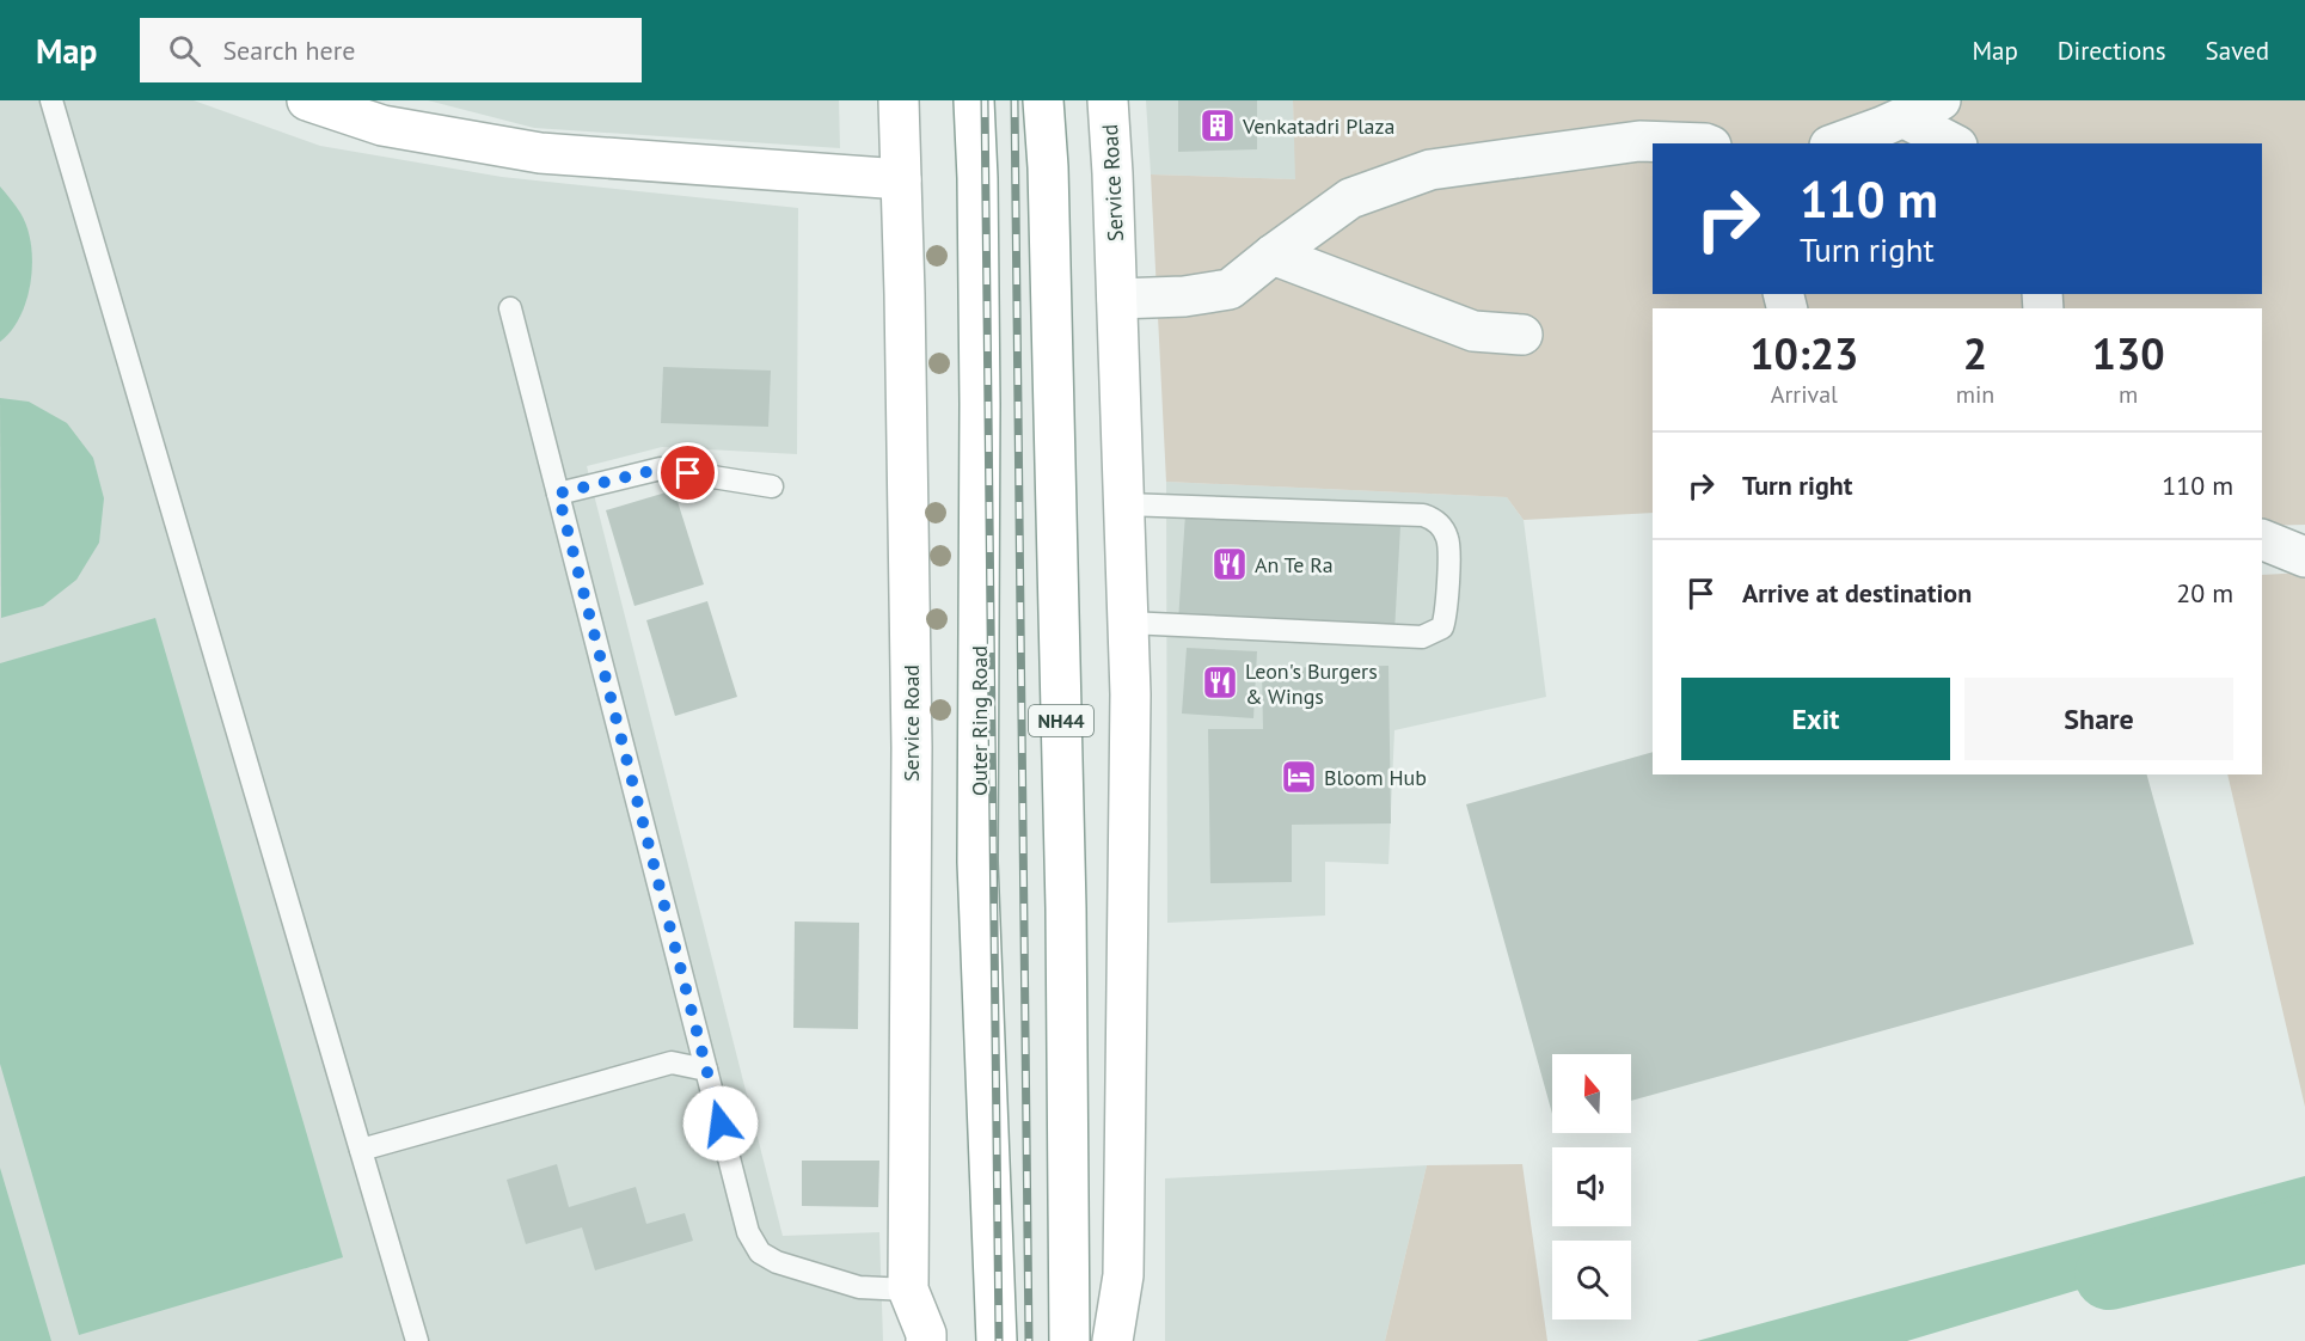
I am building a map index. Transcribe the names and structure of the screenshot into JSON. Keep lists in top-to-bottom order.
{
  "streets": {
    "main road": ["Service Road", "Outer Ring Road", "NH44"]
  },
  "places": {
    "building": ["Venkatadri Plaza"],
    "restaurant": ["An Te Ra", "Leon's Burgers & Wings"],
    "hotel": ["Bloom Hub"]
  },
  "north": "top",
  "page": {
    "header": "Map",
    "search": "Search here",
    "nav": ["Map", "Directions", "Saved"],
    "turn": ["110 m", "Turn right"],
    "eta": [
      "10:23",
      "Arrival",
      "2",
      "min",
      "130",
      "m"
    ],
    "list": [
      {
        "name": "Turn right",
        "value": "110 m"
      },
      {
        "name": "Arrive at destination",
        "value": "20 m"
      }
    ],
    "buttons": ["Exit", "Share"]
  }
}
